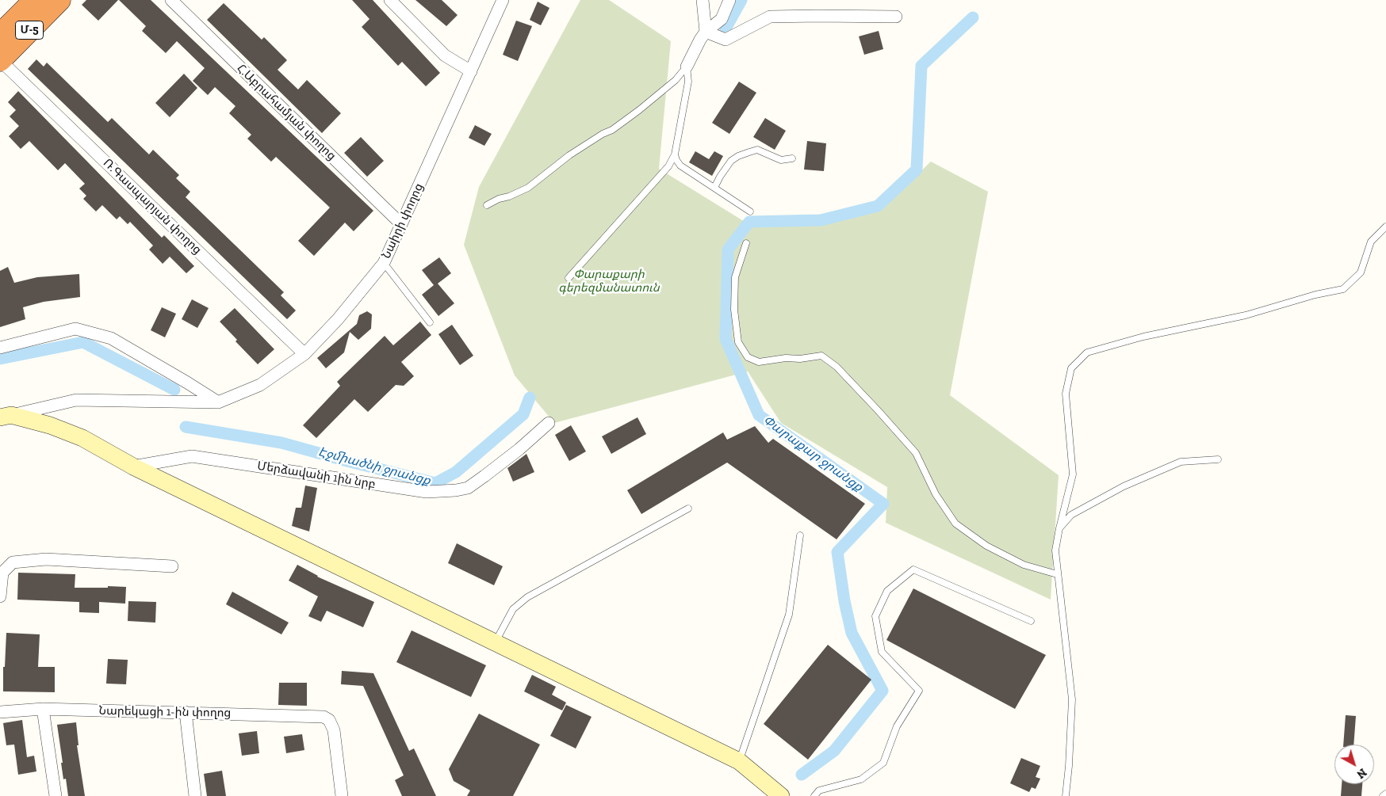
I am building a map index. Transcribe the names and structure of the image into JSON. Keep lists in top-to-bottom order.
{
  "streets": {
    "highway": ["Մ-5"],
    "street": [
      "Հ.Աբրահամյան փողոց",
      "Ռ.Գասպարյան փողոց",
      "Նաիրի փողոց",
      "Մերձավանի 1ին նրբ",
      "Նարեկացի 1-ին փողոց"
    ]
  },
  "crossings": [
    ["Մ-5", "Ռ.Գասպարյան փողոց"],
    ["Հ.Աբրահամյան փողոց", "Նաիրի փողոց"],
    ["Ռ.Գասպարյան փողոց", "Նաիրի փողոց"]
  ],
  "water": ["Փարաքար ջրանցք", "Էջմիածնի ջրանցք"],
  "parks": ["Փարաքարի գերեզմանատուն"],
  "north": "bottom right"
}
